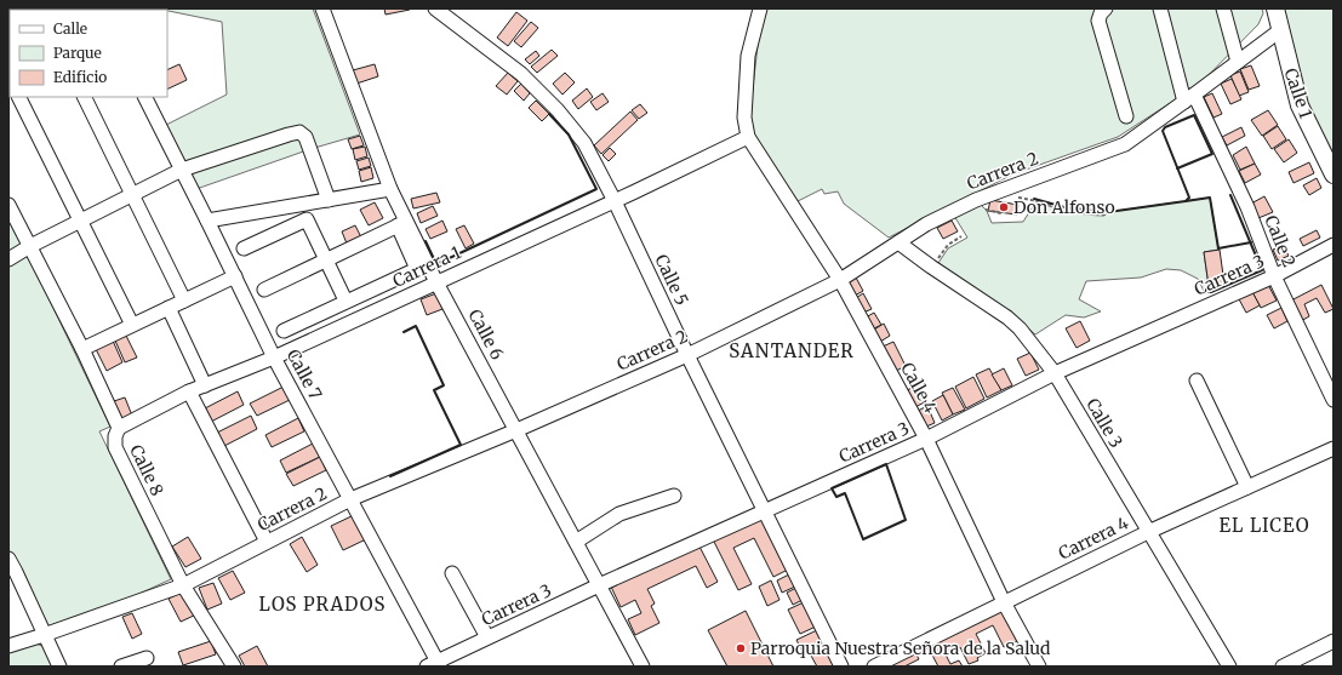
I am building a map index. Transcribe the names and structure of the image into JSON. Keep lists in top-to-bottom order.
{
  "streets": {
    "main road": ["Calle 1"],
    "street": [
      "Carrera 2",
      "Calle 2",
      "Carrera 1",
      "Carrera 3",
      "Calle 5",
      "Calle 6",
      "Calle 7",
      "Calle 4",
      "Calle 3",
      "Calle 8",
      "Carrera 4"
    ]
  },
  "crossings": [
    ["Calle 1", "Carrera 2"],
    ["Carrera 2", "Calle 2"],
    ["Carrera 2", "Calle 5"],
    ["Carrera 2", "Calle 6"],
    ["Carrera 2", "Calle 7"],
    ["Carrera 2", "Calle 4"],
    ["Carrera 2", "Calle 3"],
    ["Carrera 2", "Calle 8"],
    ["Calle 2", "Carrera 3"],
    ["Carrera 1", "Calle 5"],
    ["Carrera 1", "Calle 6"],
    ["Carrera 1", "Calle 7"],
    ["Carrera 1", "Calle 4"],
    ["Carrera 1", "Calle 8"],
    ["Carrera 3", "Calle 5"],
    ["Carrera 3", "Calle 6"],
    ["Carrera 3", "Calle 7"],
    ["Carrera 3", "Calle 4"],
    ["Carrera 3", "Calle 3"],
    ["Calle 4", "Carrera 4"],
    ["Calle 3", "Carrera 4"]
  ],
  "districts": ["SANTANDER", "EL LICEO", "LOS PRADOS"],
  "places": ["Don Alfonso", "Parroquia Nuestra Señora de la Salud"],
  "legend": ["Calle", "Parque", "Edificio"]
}
